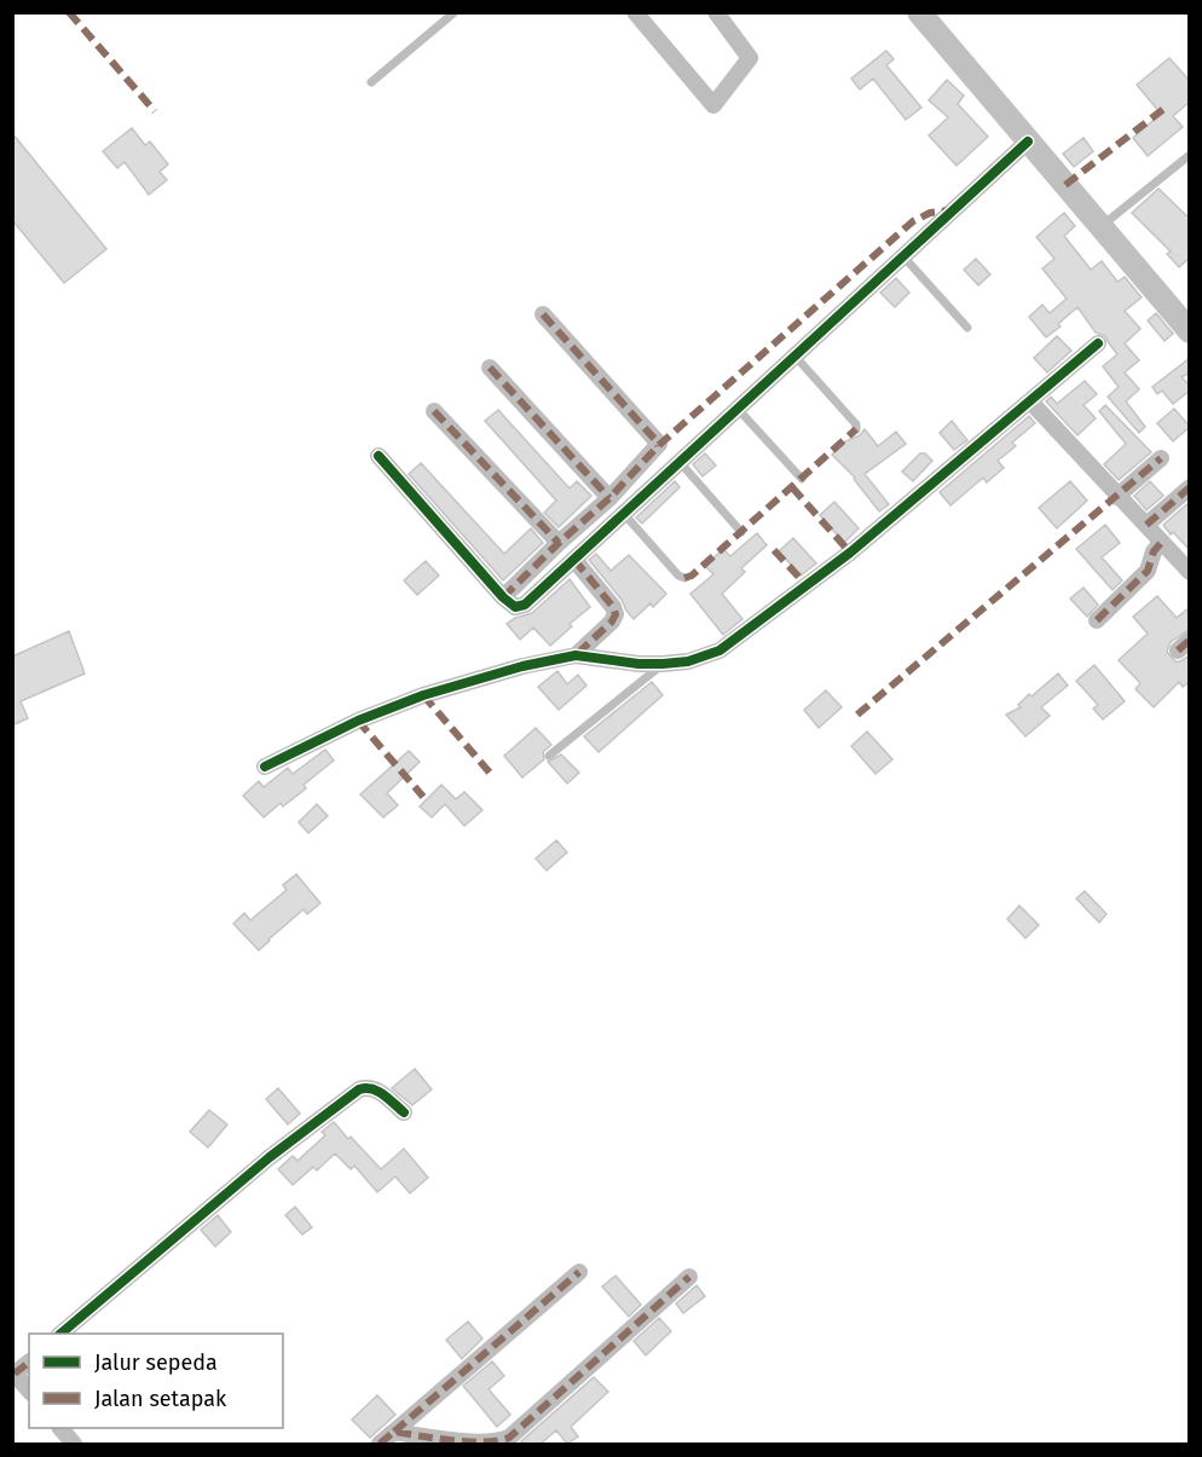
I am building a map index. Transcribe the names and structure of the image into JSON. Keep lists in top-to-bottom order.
{
  "legend": ["Jalur sepeda", "Jalan setapak"]
}
